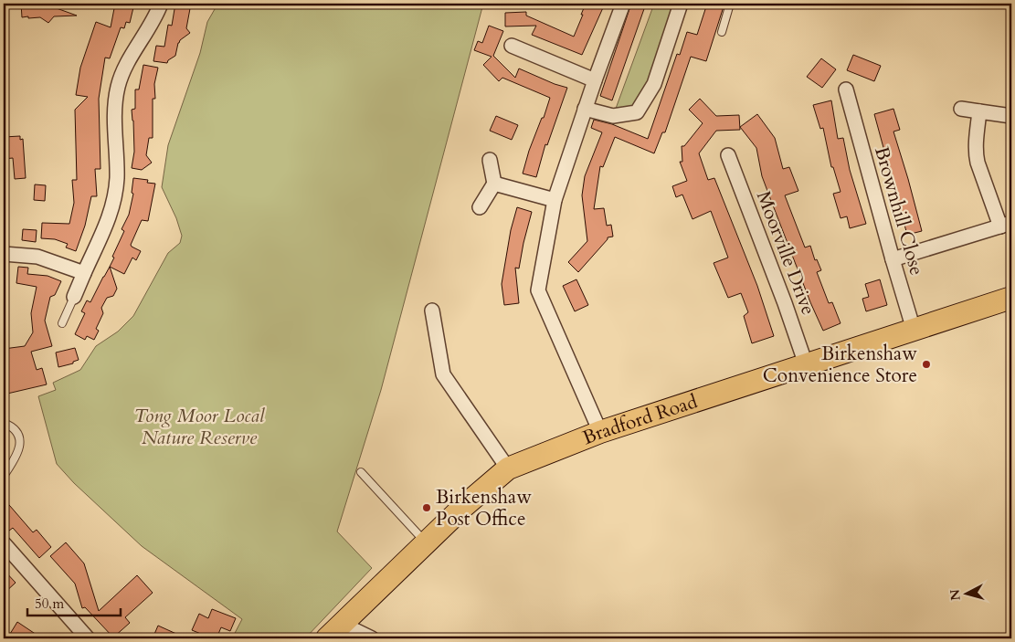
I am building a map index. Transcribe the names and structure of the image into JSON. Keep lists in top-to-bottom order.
{
  "streets": {
    "main road": ["Bradford Road"],
    "street": ["Brownhill Close", "Moorville Drive"]
  },
  "crossings": [
    ["Brownhill Close", "Bradford Road"],
    ["Moorville Drive", "Bradford Road"]
  ],
  "parks": ["Tong Moor Local Nature Reserve"],
  "places": ["Birkenshaw Convenience Store", "Birkenshaw Post Office"],
  "scale_bar": "50 m",
  "north": "left"
}
